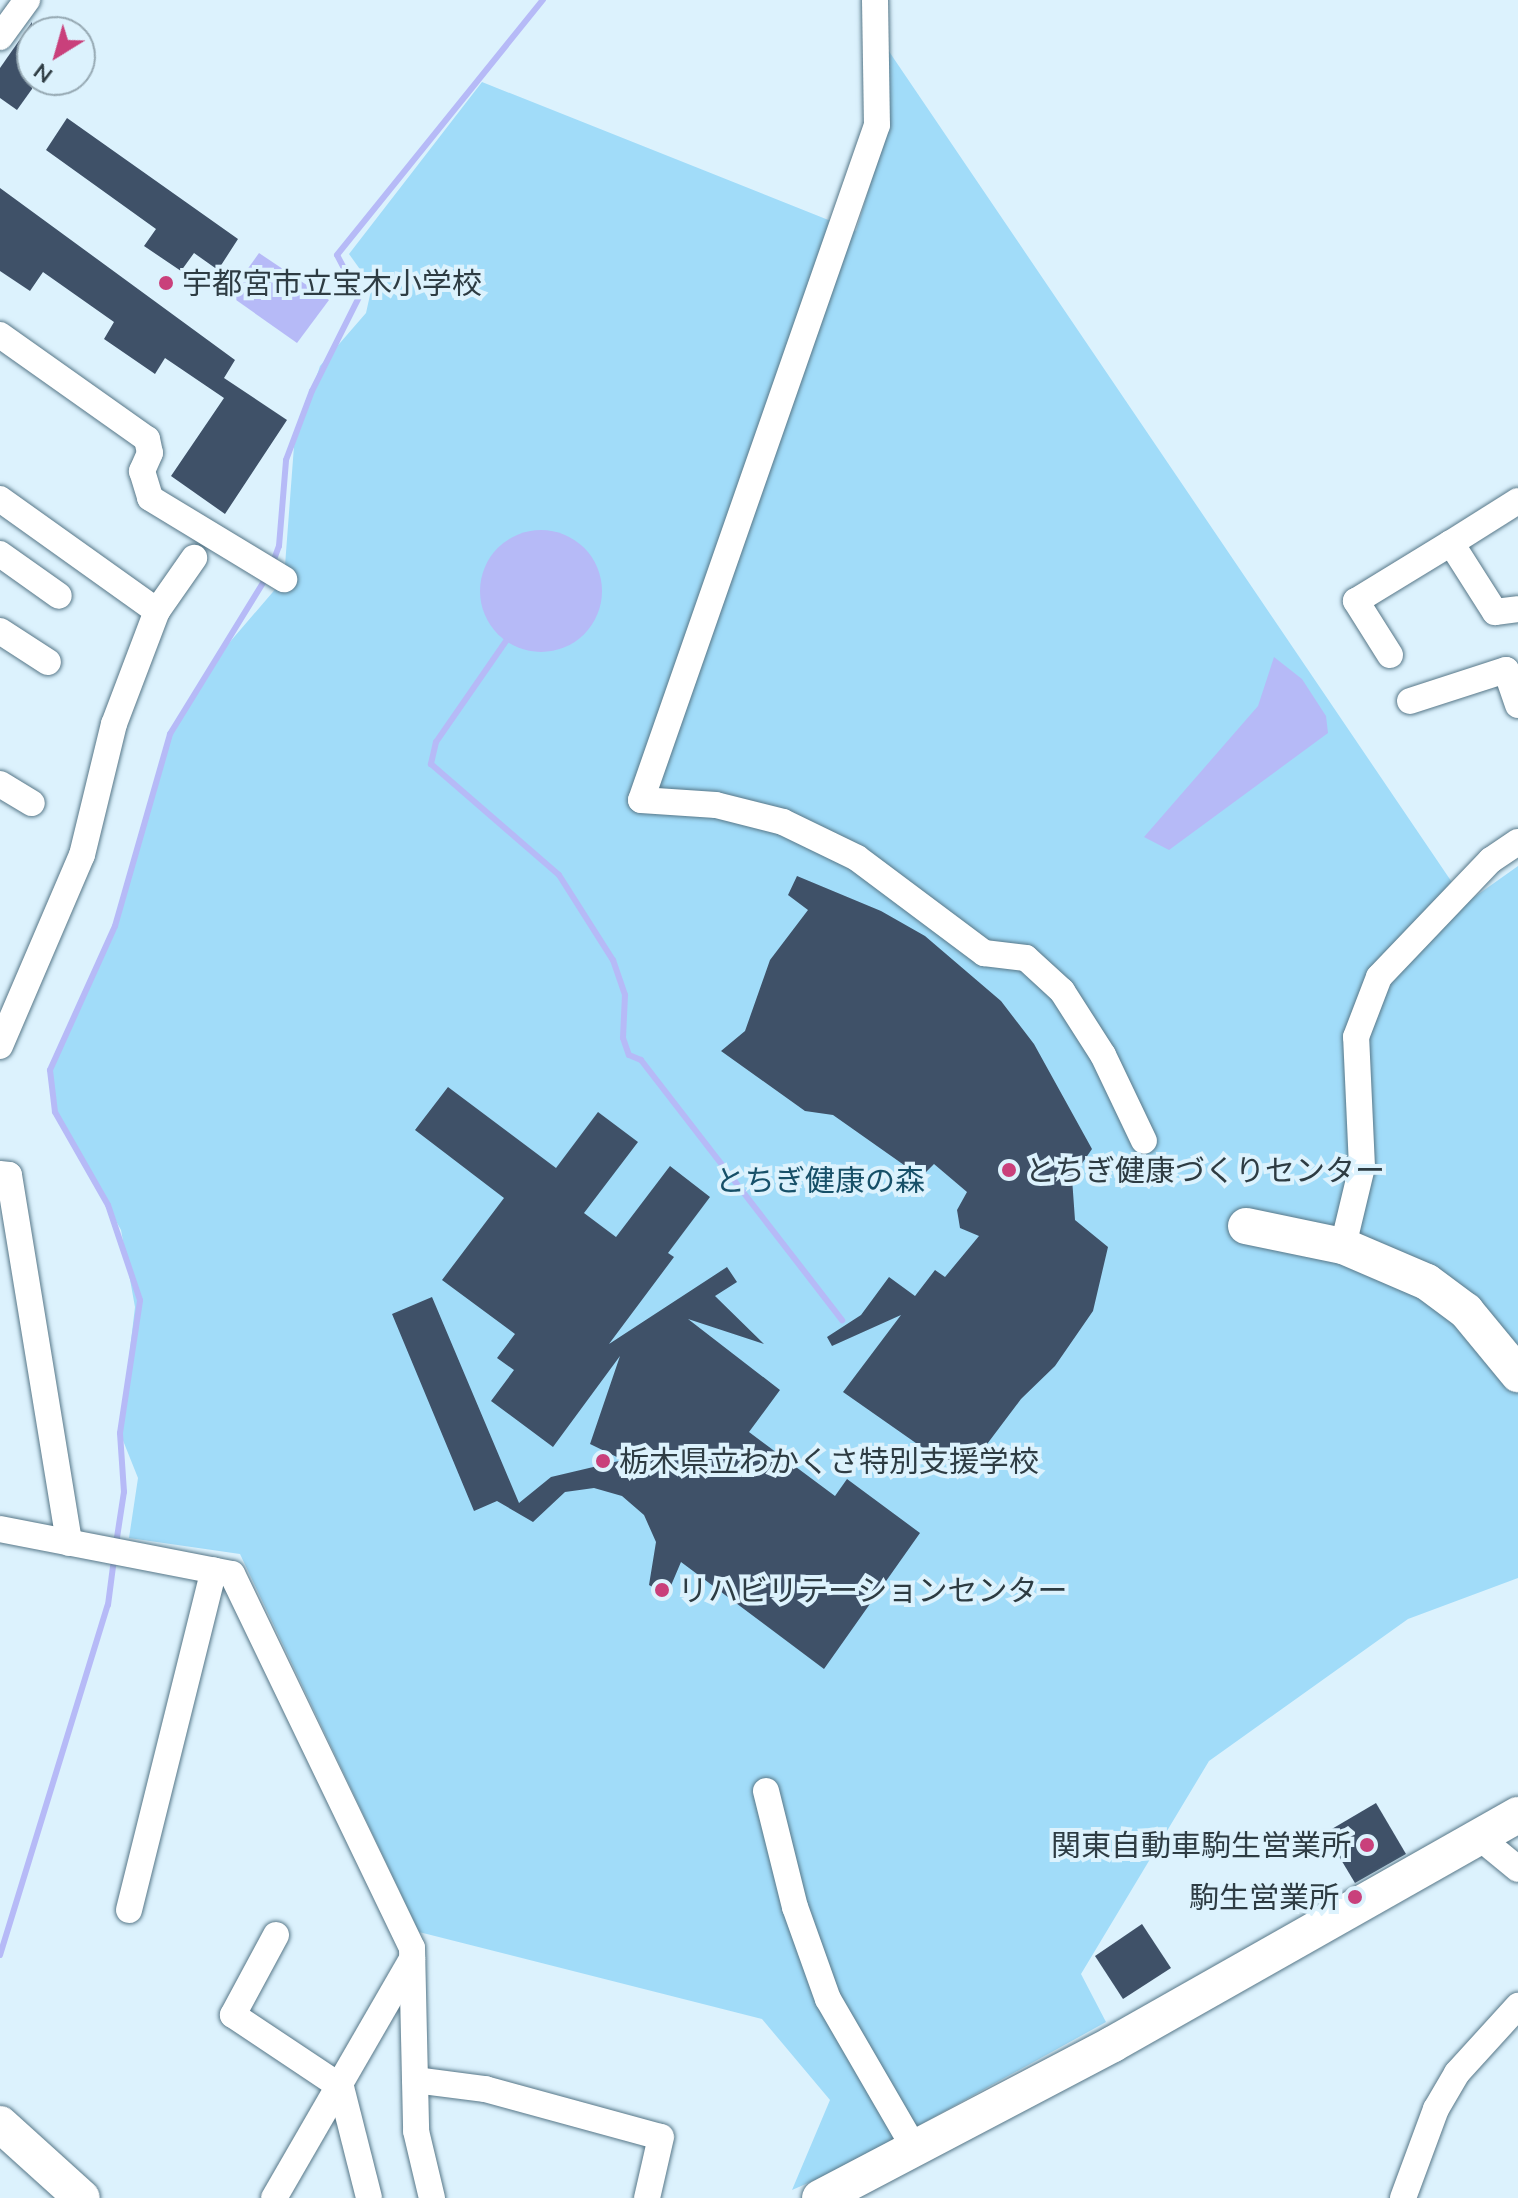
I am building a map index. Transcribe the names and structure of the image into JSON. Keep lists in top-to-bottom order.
{
  "parks": ["とちぎ健康の森"],
  "places": [
    "宇都宮市立宝木小学校",
    "とちぎ健康づくりセンター",
    "栃木県立わかくさ特別支援学校",
    "リハビリテーションセンター",
    "関東自動車駒生営業所",
    "駒生営業所"
  ],
  "north": "bottom left"
}
